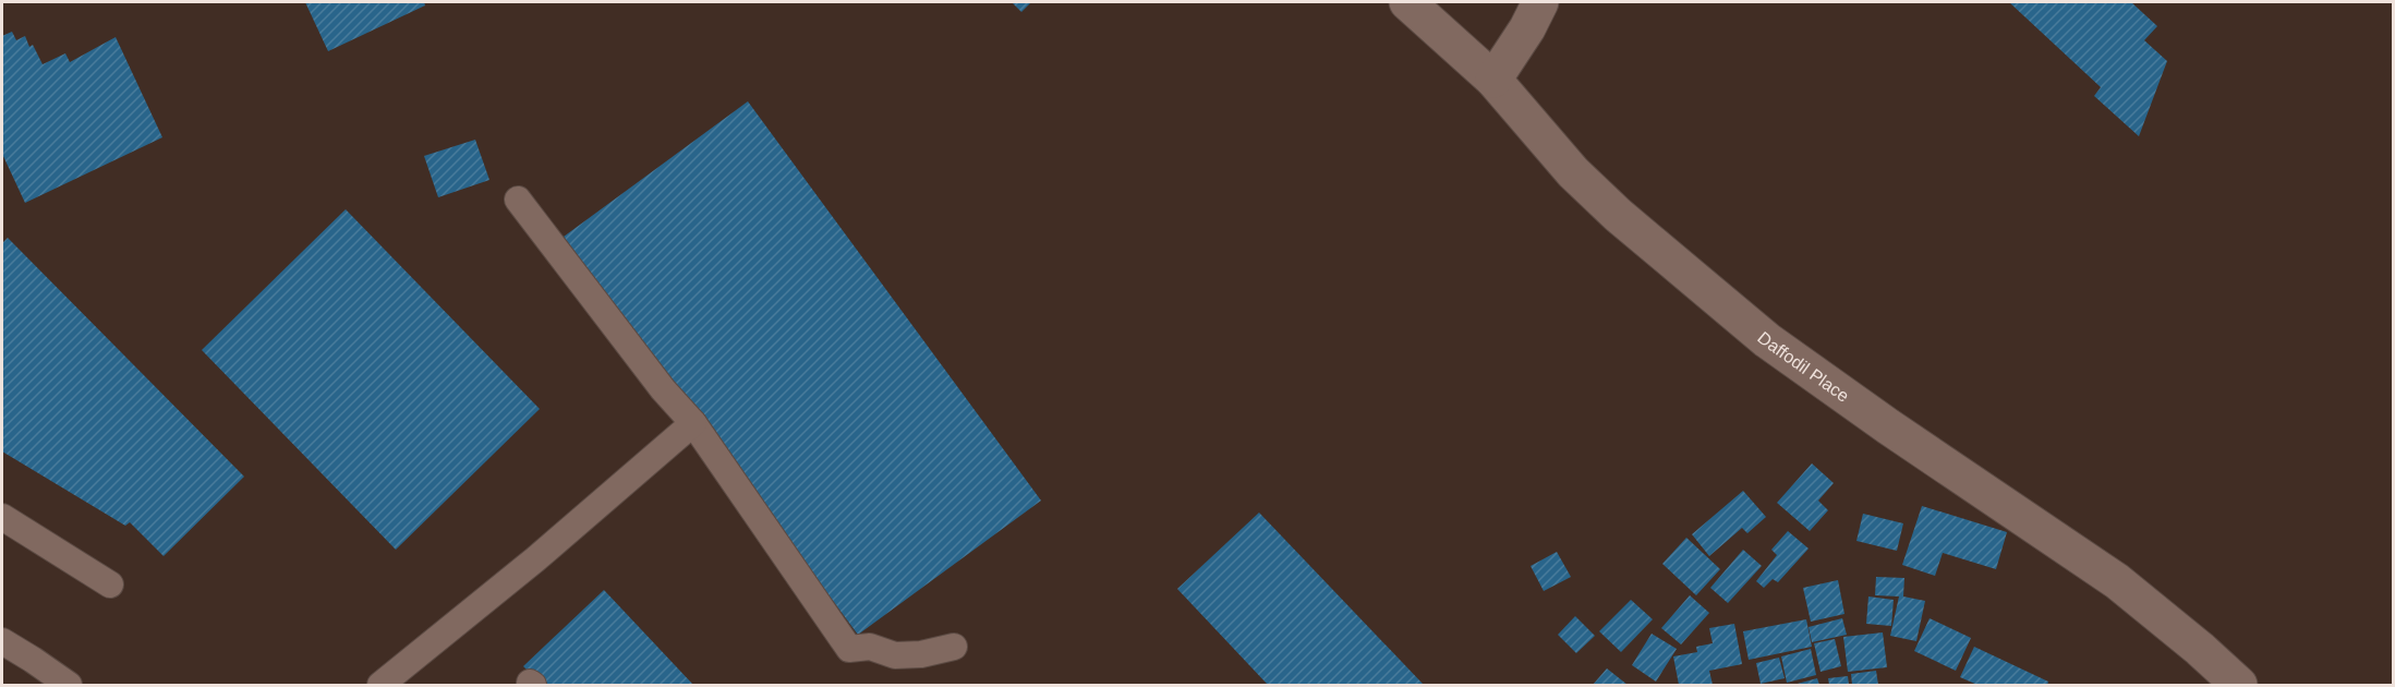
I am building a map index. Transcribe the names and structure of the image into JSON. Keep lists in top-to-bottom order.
{
  "streets": {
    "street": ["Daffodil Place"]
  }
}
